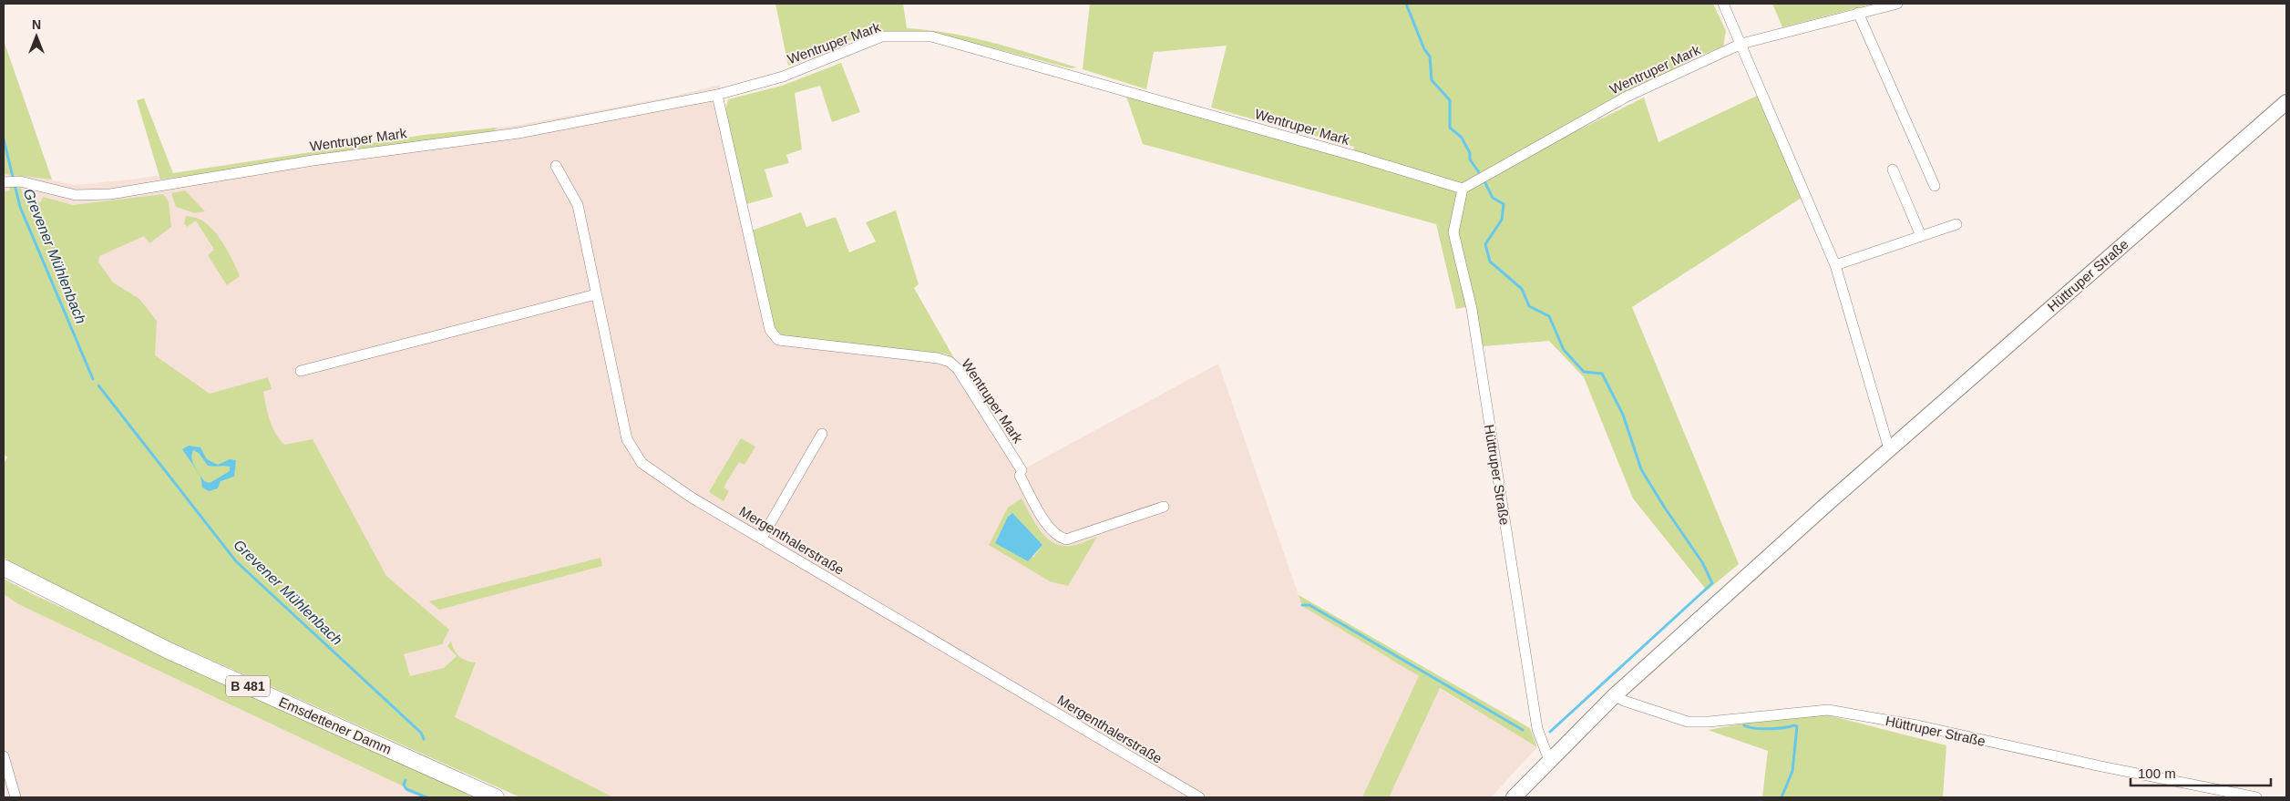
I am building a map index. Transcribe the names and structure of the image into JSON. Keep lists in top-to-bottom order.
{
  "streets": {
    "main road": ["Hüttruper Straße", "B 481", "Emsdettener Damm"],
    "street": ["Wentruper Mark", "Mergenthalerstraße"]
  },
  "crossings": [
    ["Wentruper Mark", "Hüttruper Straße"]
  ],
  "water": ["Grevener Mühlenbach"],
  "scale_bar": "100 m",
  "north": "top"
}
